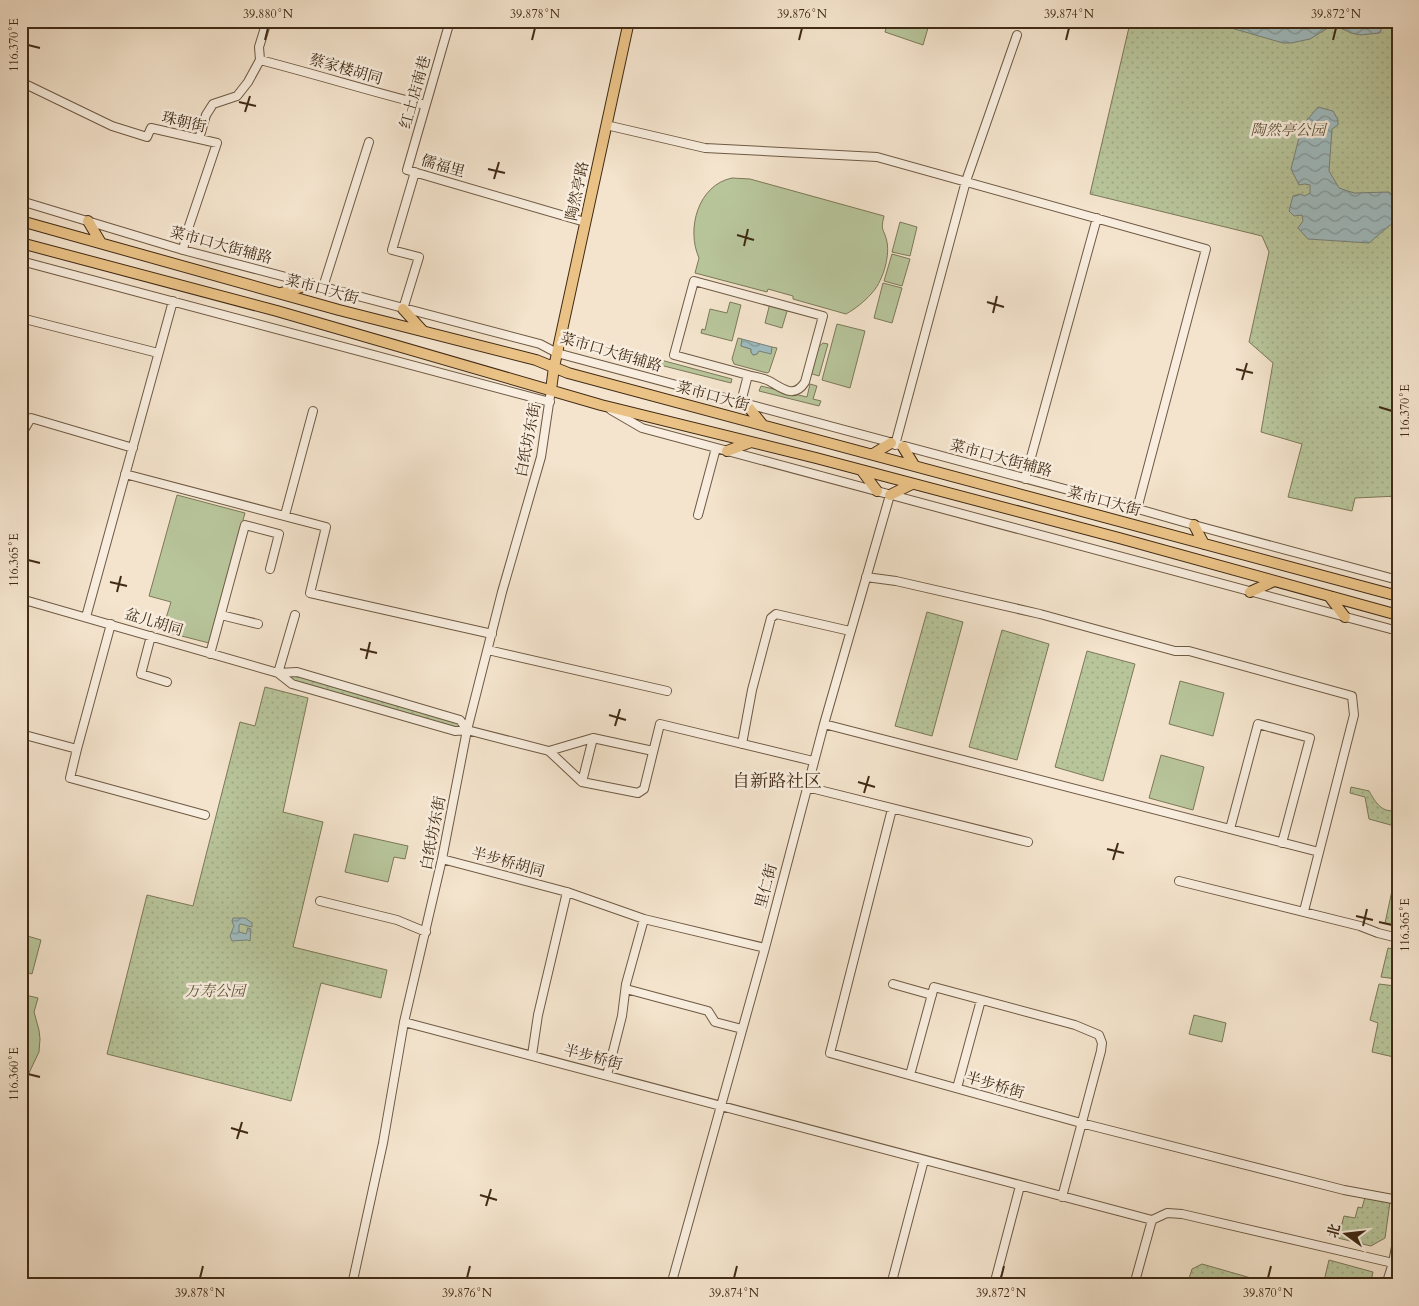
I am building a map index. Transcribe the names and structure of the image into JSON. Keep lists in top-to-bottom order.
{
  "streets": {
    "main road": ["陶然亭路", "菜市口大街"],
    "street": [
      "蔡家楼胡同",
      "红土店南巷",
      "珠朝街",
      "儒福里",
      "菜市口大街辅路",
      "白纸坊东街",
      "盆儿胡同",
      "半步桥胡同",
      "里仁街",
      "半步桥街"
    ]
  },
  "crossings": [
    ["蔡家楼胡同", "红土店南巷"],
    ["红土店南巷", "儒福里"],
    ["红土店南巷", "菜市口大街辅路"],
    ["珠朝街", "菜市口大街辅路"],
    ["儒福里", "陶然亭路"],
    ["陶然亭路", "菜市口大街辅路"],
    ["陶然亭路", "菜市口大街"],
    ["陶然亭路", "白纸坊东街"],
    ["白纸坊东街", "盆儿胡同"],
    ["白纸坊东街", "半步桥胡同"],
    ["白纸坊东街", "半步桥街"],
    ["半步桥胡同", "里仁街"],
    ["里仁街", "半步桥街"]
  ],
  "districts": ["自新路社区"],
  "parks": ["陶然亭公园", "万寿公园"],
  "north": "left",
  "coordinates": [
    "39.880°N",
    "39.878°N",
    "39.876°N",
    "39.874°N",
    "39.872°N",
    "116.370°E",
    "116.365°E",
    "116.360°E",
    "39.870°N"
  ]
}
